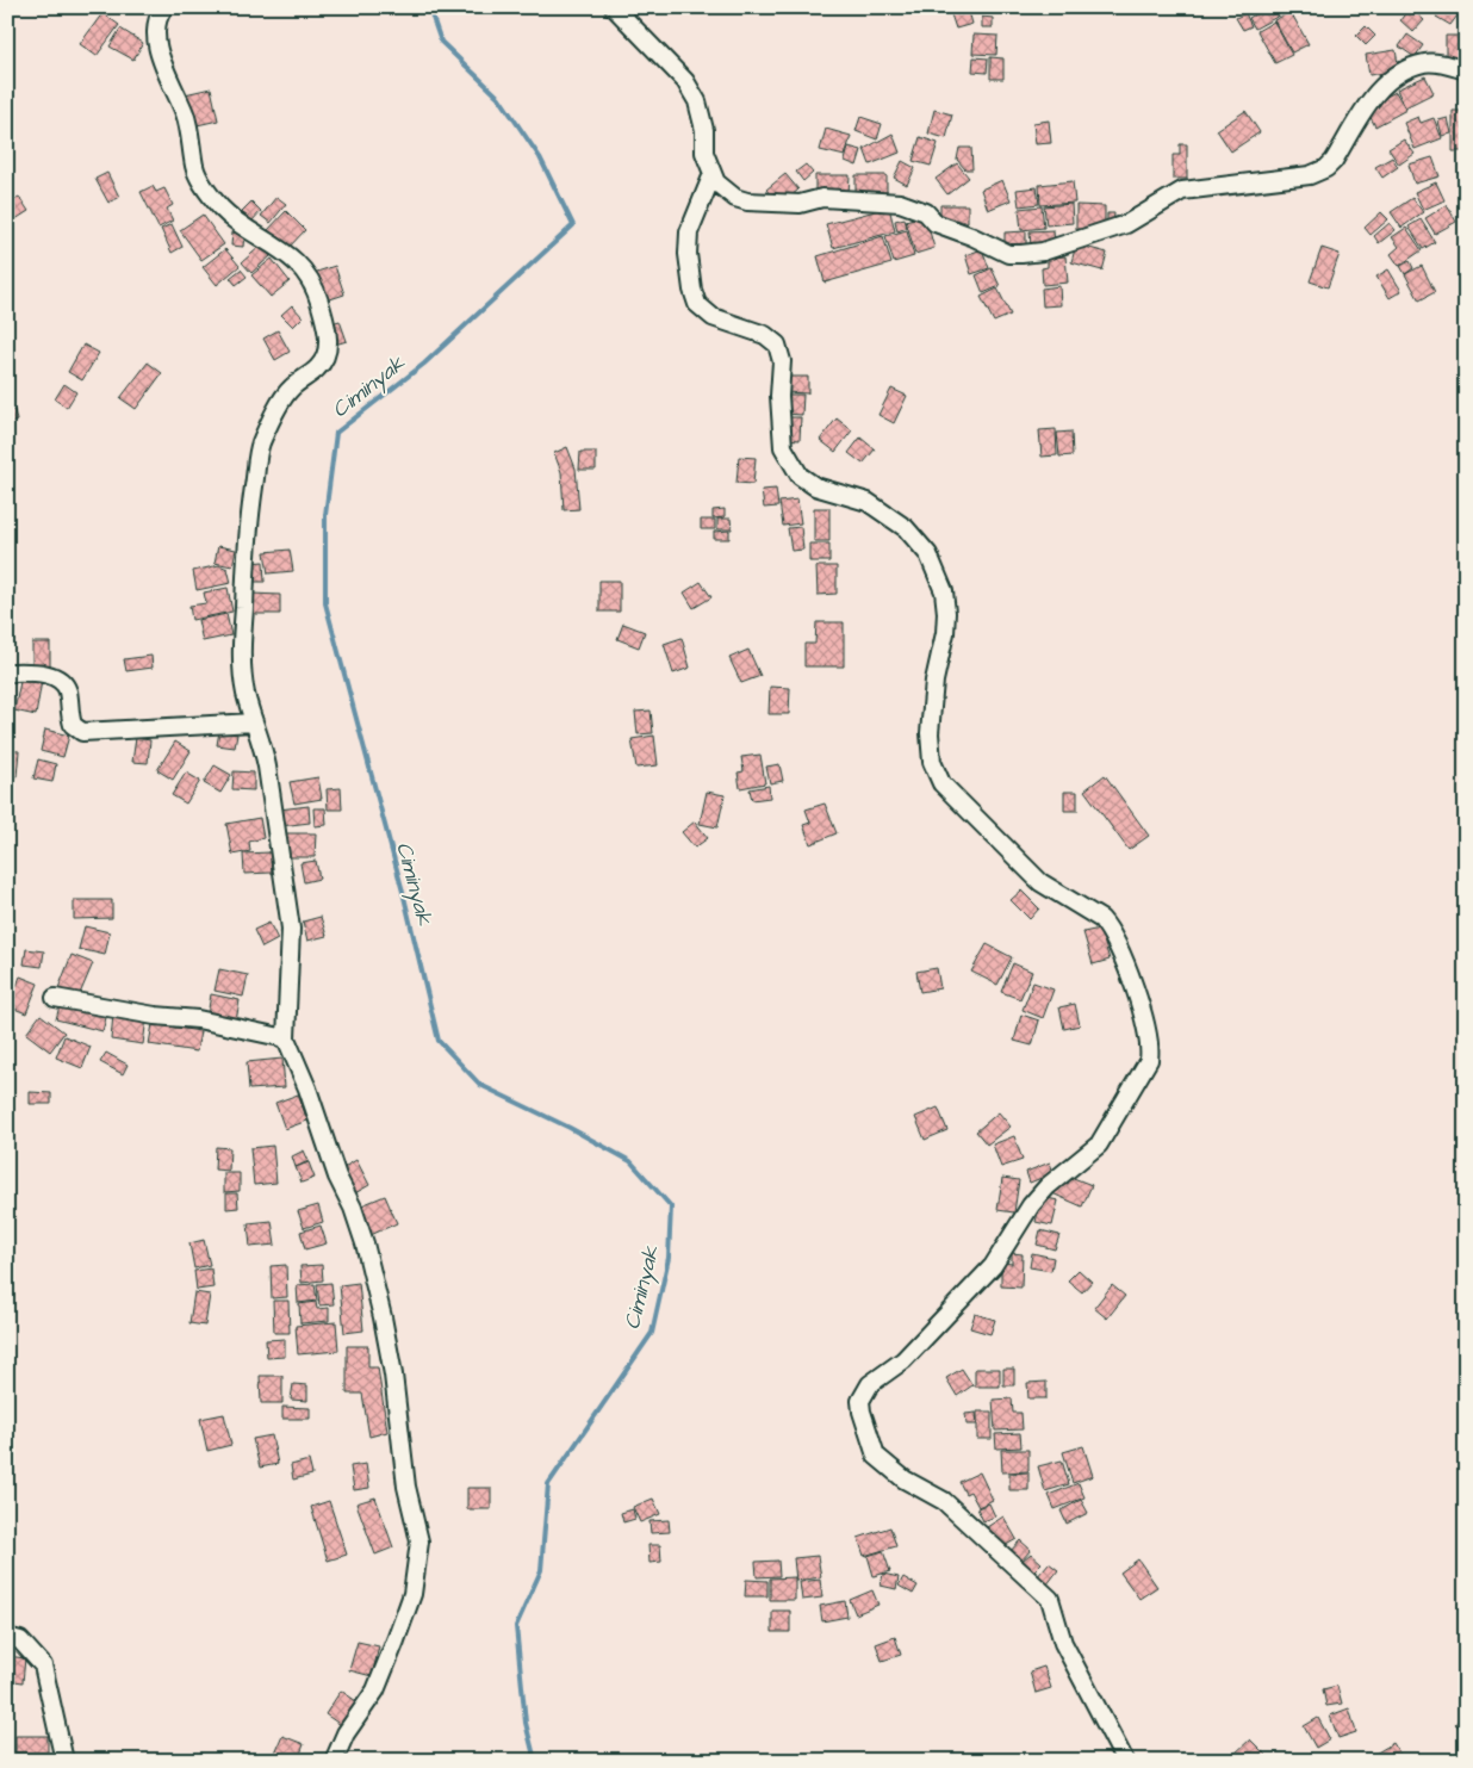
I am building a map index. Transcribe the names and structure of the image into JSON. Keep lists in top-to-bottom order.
{
  "water": ["Ciminyak"]
}
